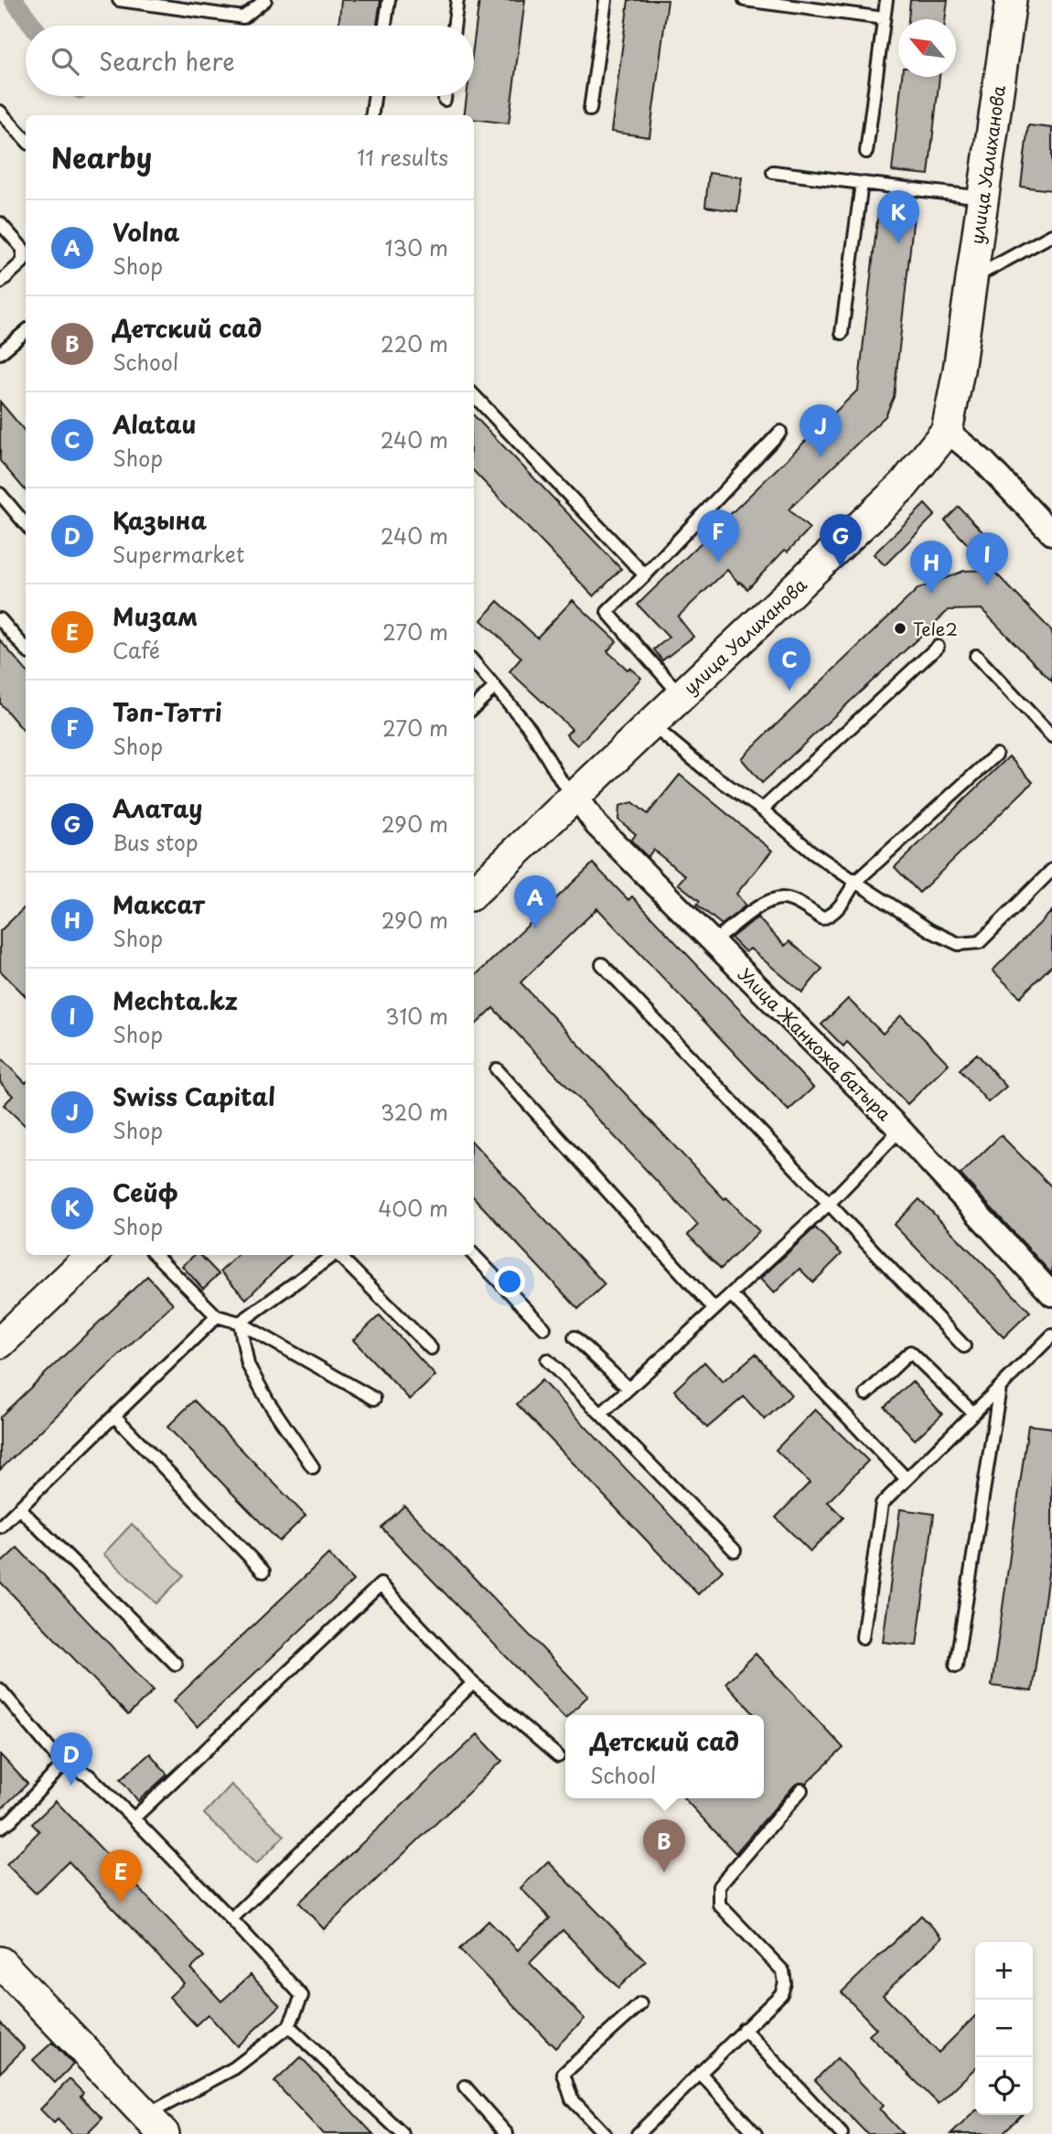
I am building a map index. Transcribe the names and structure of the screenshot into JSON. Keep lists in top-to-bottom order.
{
  "streets": {
    "main road": ["улица Уалиханова"],
    "street": ["Улица Жанкожа батыра"]
  },
  "crossings": [
    ["улица Уалиханова", "Улица Жанкожа батыра"]
  ],
  "places": ["Tele2"],
  "north": "top left",
  "page": {
    "search": "Search here",
    "heading": ["Nearby", "11 results"],
    "pins": [
      "K",
      "J",
      "F",
      "G",
      "I",
      "H",
      "C",
      "A",
      "D",
      "B",
      "E"
    ],
    "list": [
      {
        "mark": "A",
        "name": "Volna",
        "note": "Shop",
        "value": "130 m"
      },
      {
        "mark": "B",
        "name": "Детский сад",
        "note": "School",
        "value": "220 m"
      },
      {
        "mark": "C",
        "name": "Alatau",
        "note": "Shop",
        "value": "240 m"
      },
      {
        "mark": "D",
        "name": "Қазына",
        "note": "Supermarket",
        "value": "240 m"
      },
      {
        "mark": "E",
        "name": "Мизам",
        "note": "Café",
        "value": "270 m"
      },
      {
        "mark": "F",
        "name": "Тәп-Тәтті",
        "note": "Shop",
        "value": "270 m"
      },
      {
        "mark": "G",
        "name": "Алатау",
        "note": "Bus stop",
        "value": "290 m"
      },
      {
        "mark": "H",
        "name": "Максат",
        "note": "Shop",
        "value": "290 m"
      },
      {
        "mark": "I",
        "name": "Mechta.kz",
        "note": "Shop",
        "value": "310 m"
      },
      {
        "mark": "J",
        "name": "Swiss Capital",
        "note": "Shop",
        "value": "320 m"
      },
      {
        "mark": "K",
        "name": "Сейф",
        "note": "Shop",
        "value": "400 m"
      }
    ],
    "popup": ["Детский сад", "School"],
    "map_buttons": ["+", "−"]
  }
}
